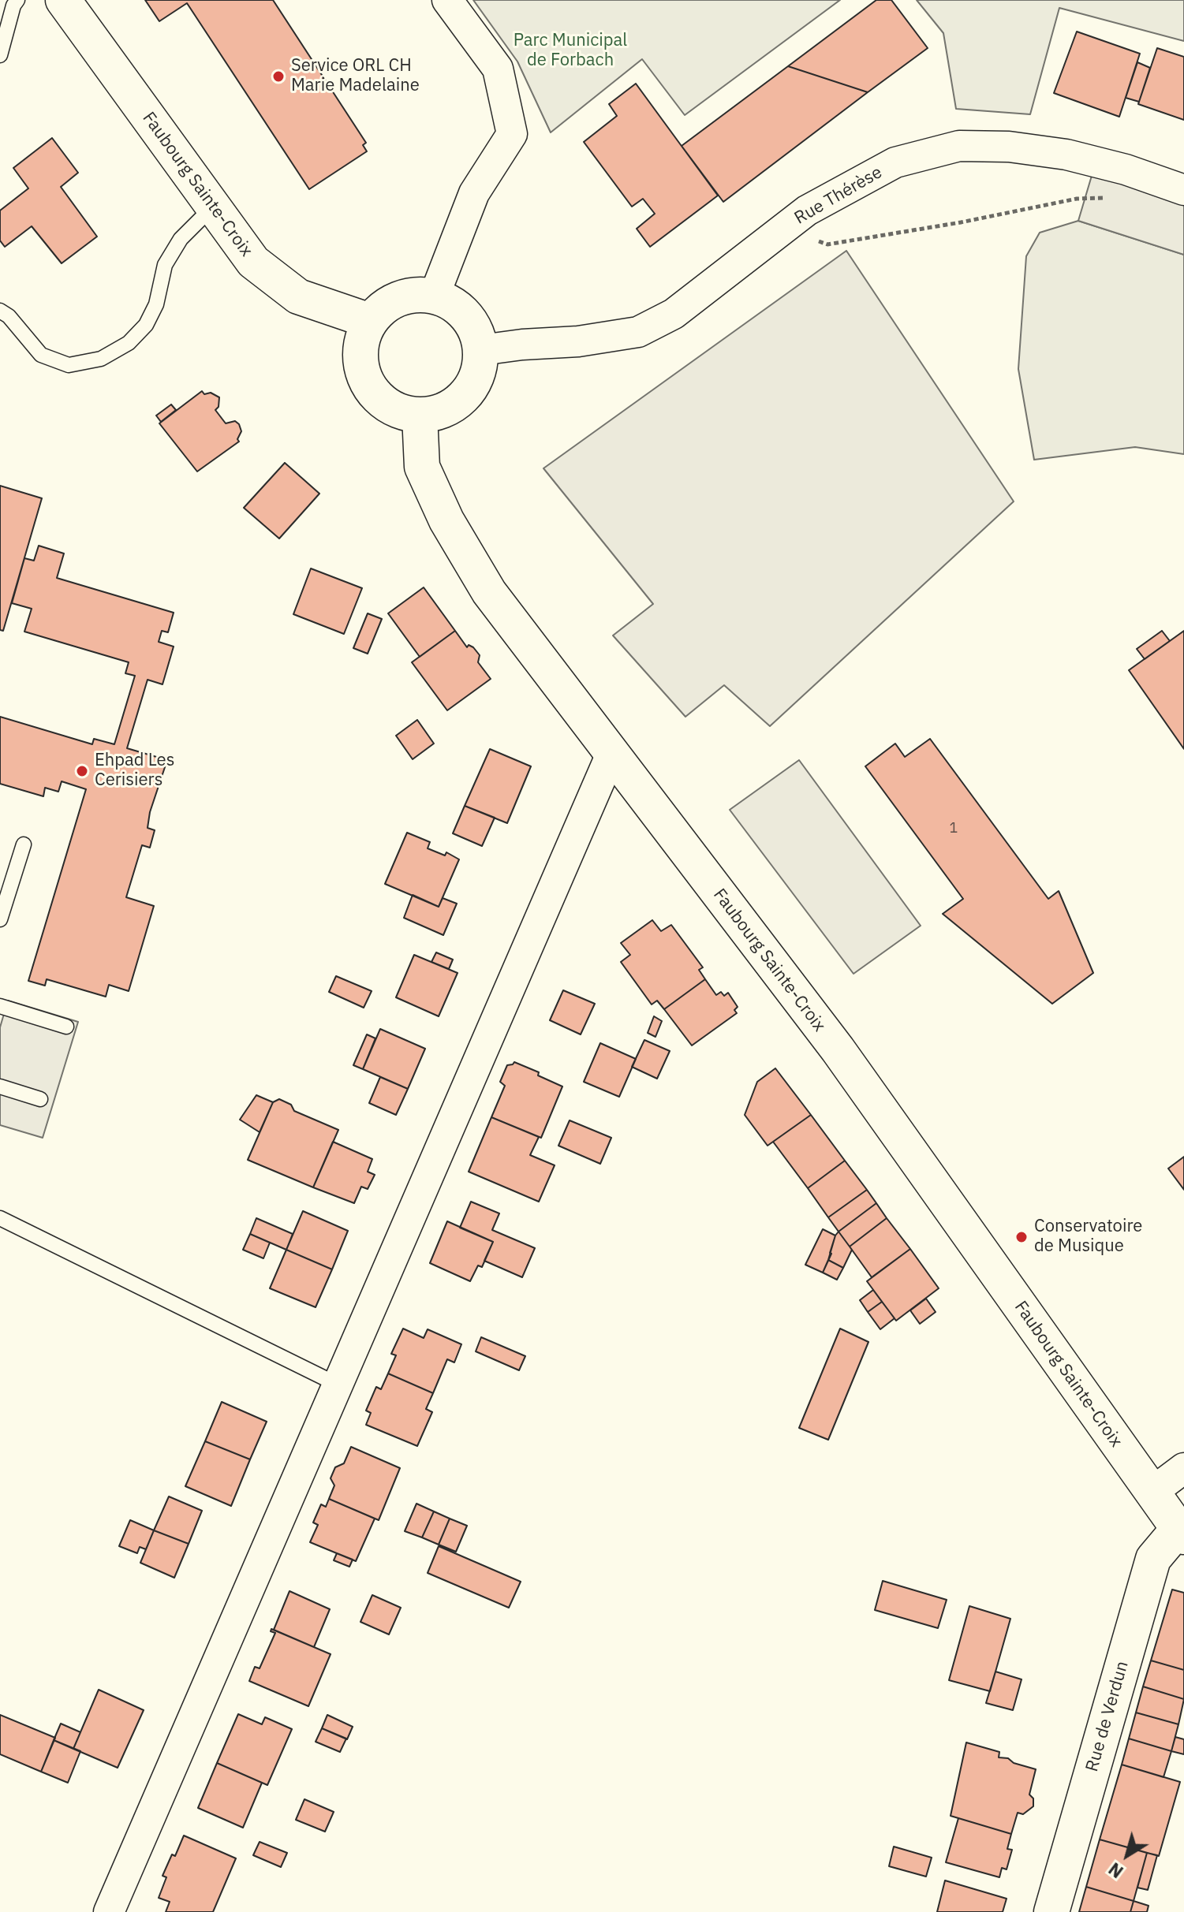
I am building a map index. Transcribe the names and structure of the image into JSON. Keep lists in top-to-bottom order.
{
  "streets": {
    "main road": ["Faubourg Sainte-Croix", "Rue de Verdun"],
    "street": ["Rue Thérèse"]
  },
  "crossings": [
    ["Faubourg Sainte-Croix", "Rue Thérèse"],
    ["Faubourg Sainte-Croix", "Rue de Verdun"]
  ],
  "parks": ["Parc Municipal de Forbach"],
  "places": ["Service ORL CH Marie Madelaine", "Ehpad Les Cerisiers", "Conservatoire de Musique"],
  "house_numbers": ["1"],
  "north": "bottom left"
}
